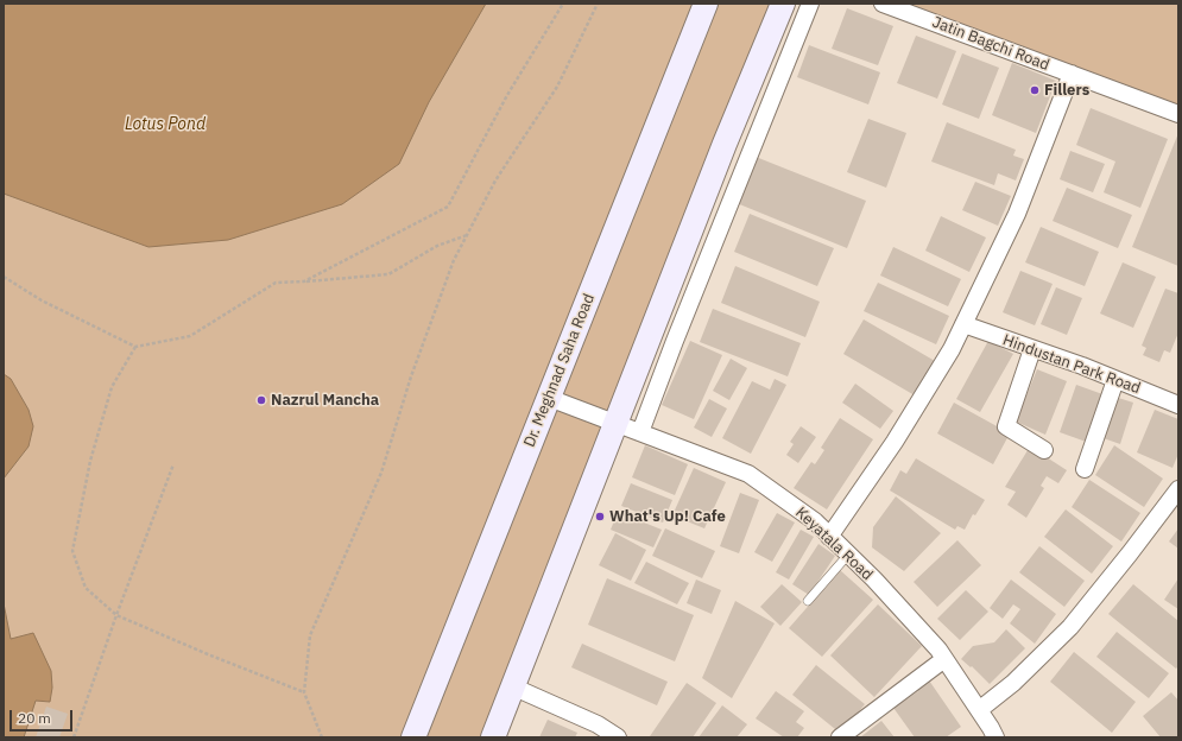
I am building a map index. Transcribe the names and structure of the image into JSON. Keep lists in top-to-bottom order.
{
  "streets": {
    "street": [
      "Jatin Bagchi Road",
      "Hindustan Park Road",
      "Dr. Meghnad Saha Road",
      "Keyatala Road"
    ]
  },
  "crossings": [
    ["Dr. Meghnad Saha Road", "Keyatala Road"]
  ],
  "water": ["Lotus Pond"],
  "places": ["Fillers", "Nazrul Mancha", "What's Up! Cafe"],
  "scale_bar": "20 m"
}
